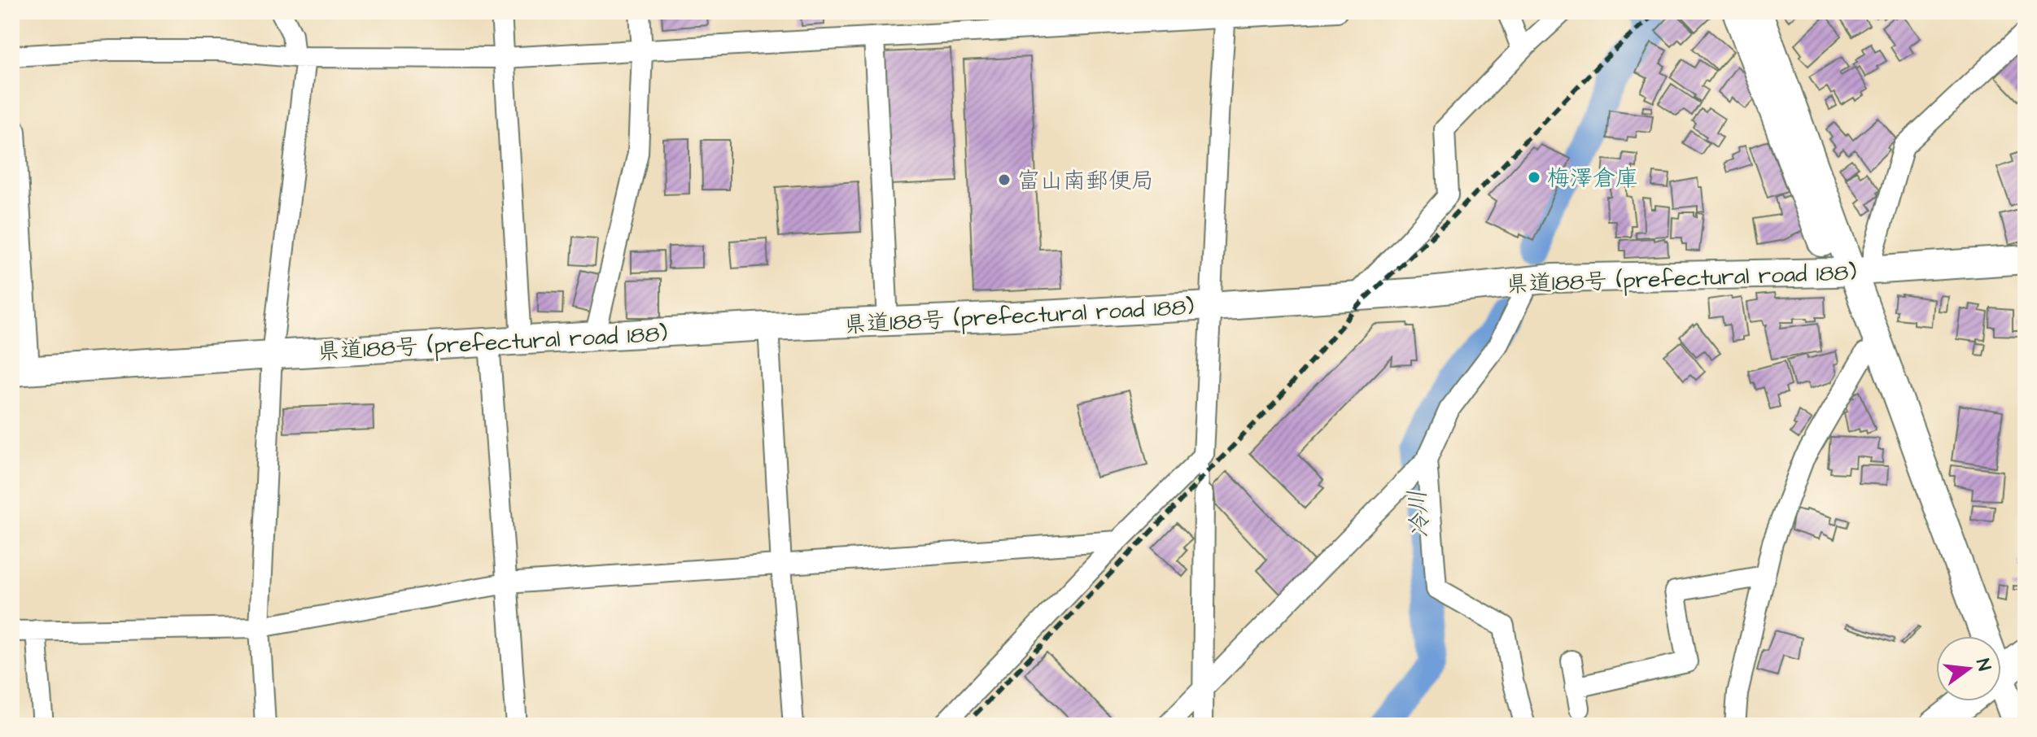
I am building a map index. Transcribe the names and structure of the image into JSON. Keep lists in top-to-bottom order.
{
  "streets": {
    "main road": ["県道188号 (prefectural road 188)"]
  },
  "water": ["冷川"],
  "places": ["梅澤倉庫", "富山南郵便局"],
  "north": "right"
}
